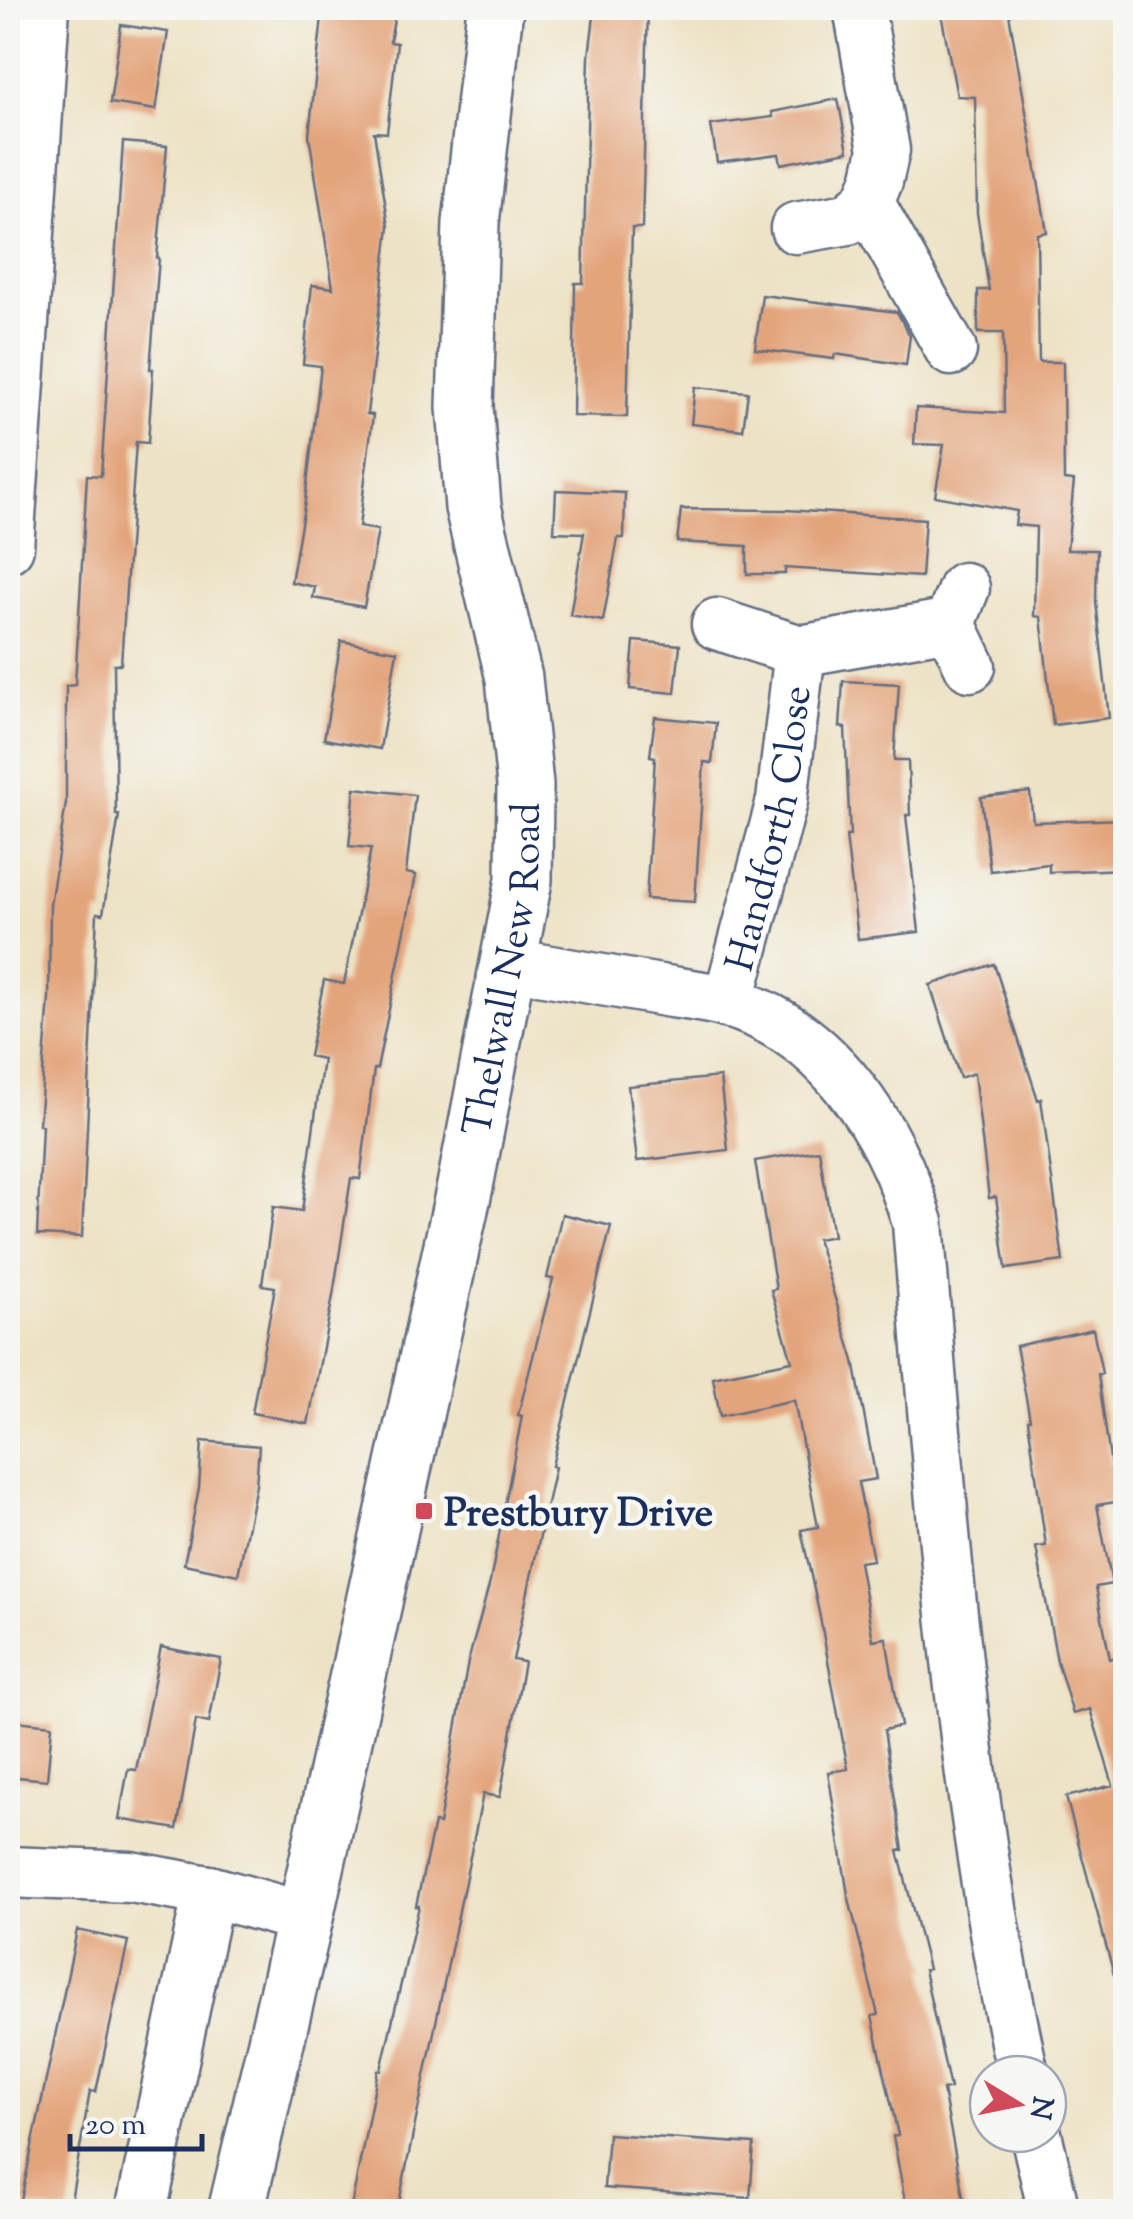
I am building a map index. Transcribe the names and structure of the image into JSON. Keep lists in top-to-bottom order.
{
  "streets": {
    "main road": ["Thelwall New Road"],
    "street": ["Handforth Close"]
  },
  "places": {
    "transit": ["Prestbury Drive"]
  },
  "scale_bar": "20 m",
  "north": "right"
}
